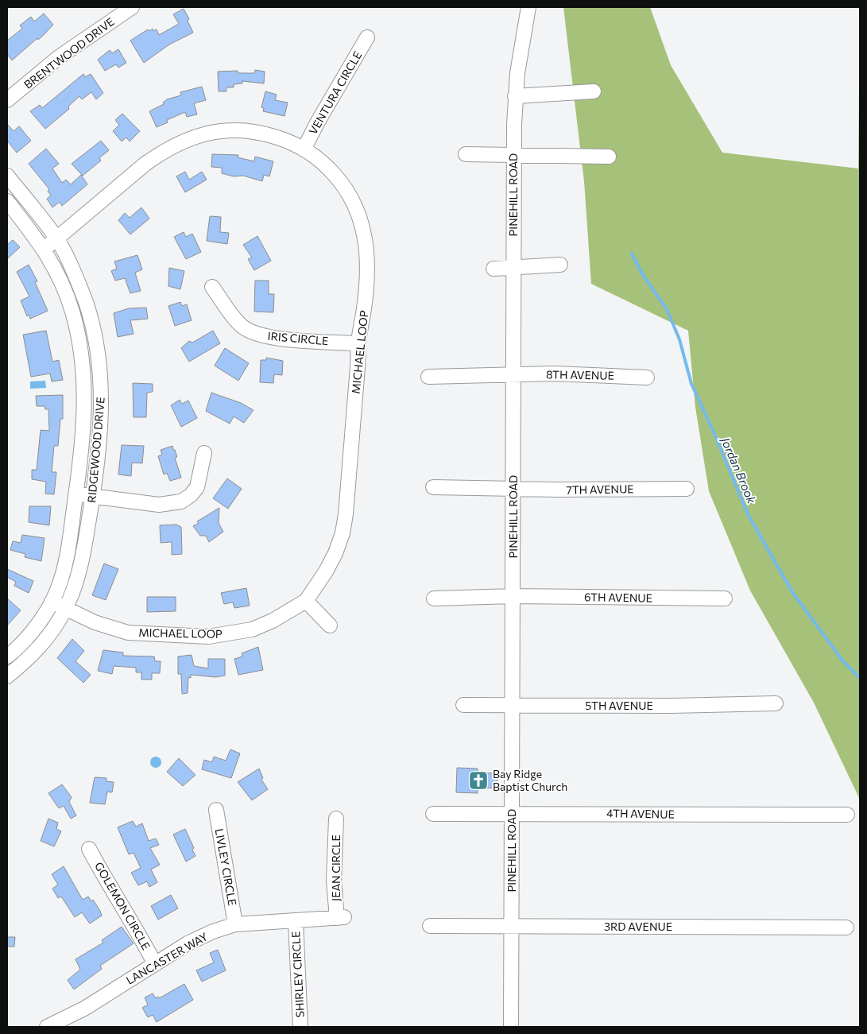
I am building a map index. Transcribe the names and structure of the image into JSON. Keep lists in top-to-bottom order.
{
  "streets": {
    "street": [
      "BRENTWOOD DRIVE",
      "VENTURA CIRCLE",
      "PINEHILL ROAD",
      "IRIS CIRCLE",
      "MICHAEL LOOP",
      "8TH AVENUE",
      "RIDGEWOOD DRIVE",
      "7TH AVENUE",
      "6TH AVENUE",
      "5TH AVENUE",
      "4TH AVENUE",
      "LIVLEY CIRCLE",
      "JEAN CIRCLE",
      "GOLEMON CIRCLE",
      "3RD AVENUE",
      "LANCASTER WAY",
      "SHIRLEY CIRCLE"
    ]
  },
  "crossings": [
    ["VENTURA CIRCLE", "MICHAEL LOOP"],
    ["PINEHILL ROAD", "8TH AVENUE"],
    ["PINEHILL ROAD", "7TH AVENUE"],
    ["PINEHILL ROAD", "6TH AVENUE"],
    ["PINEHILL ROAD", "5TH AVENUE"],
    ["PINEHILL ROAD", "4TH AVENUE"],
    ["PINEHILL ROAD", "3RD AVENUE"],
    ["IRIS CIRCLE", "MICHAEL LOOP"],
    ["MICHAEL LOOP", "RIDGEWOOD DRIVE"],
    ["LIVLEY CIRCLE", "LANCASTER WAY"],
    ["JEAN CIRCLE", "LANCASTER WAY"],
    ["GOLEMON CIRCLE", "LANCASTER WAY"],
    ["LANCASTER WAY", "SHIRLEY CIRCLE"]
  ],
  "water": ["Jordan Brook"],
  "places": {
    "church": ["Bay Ridge Baptist Church"]
  }
}
